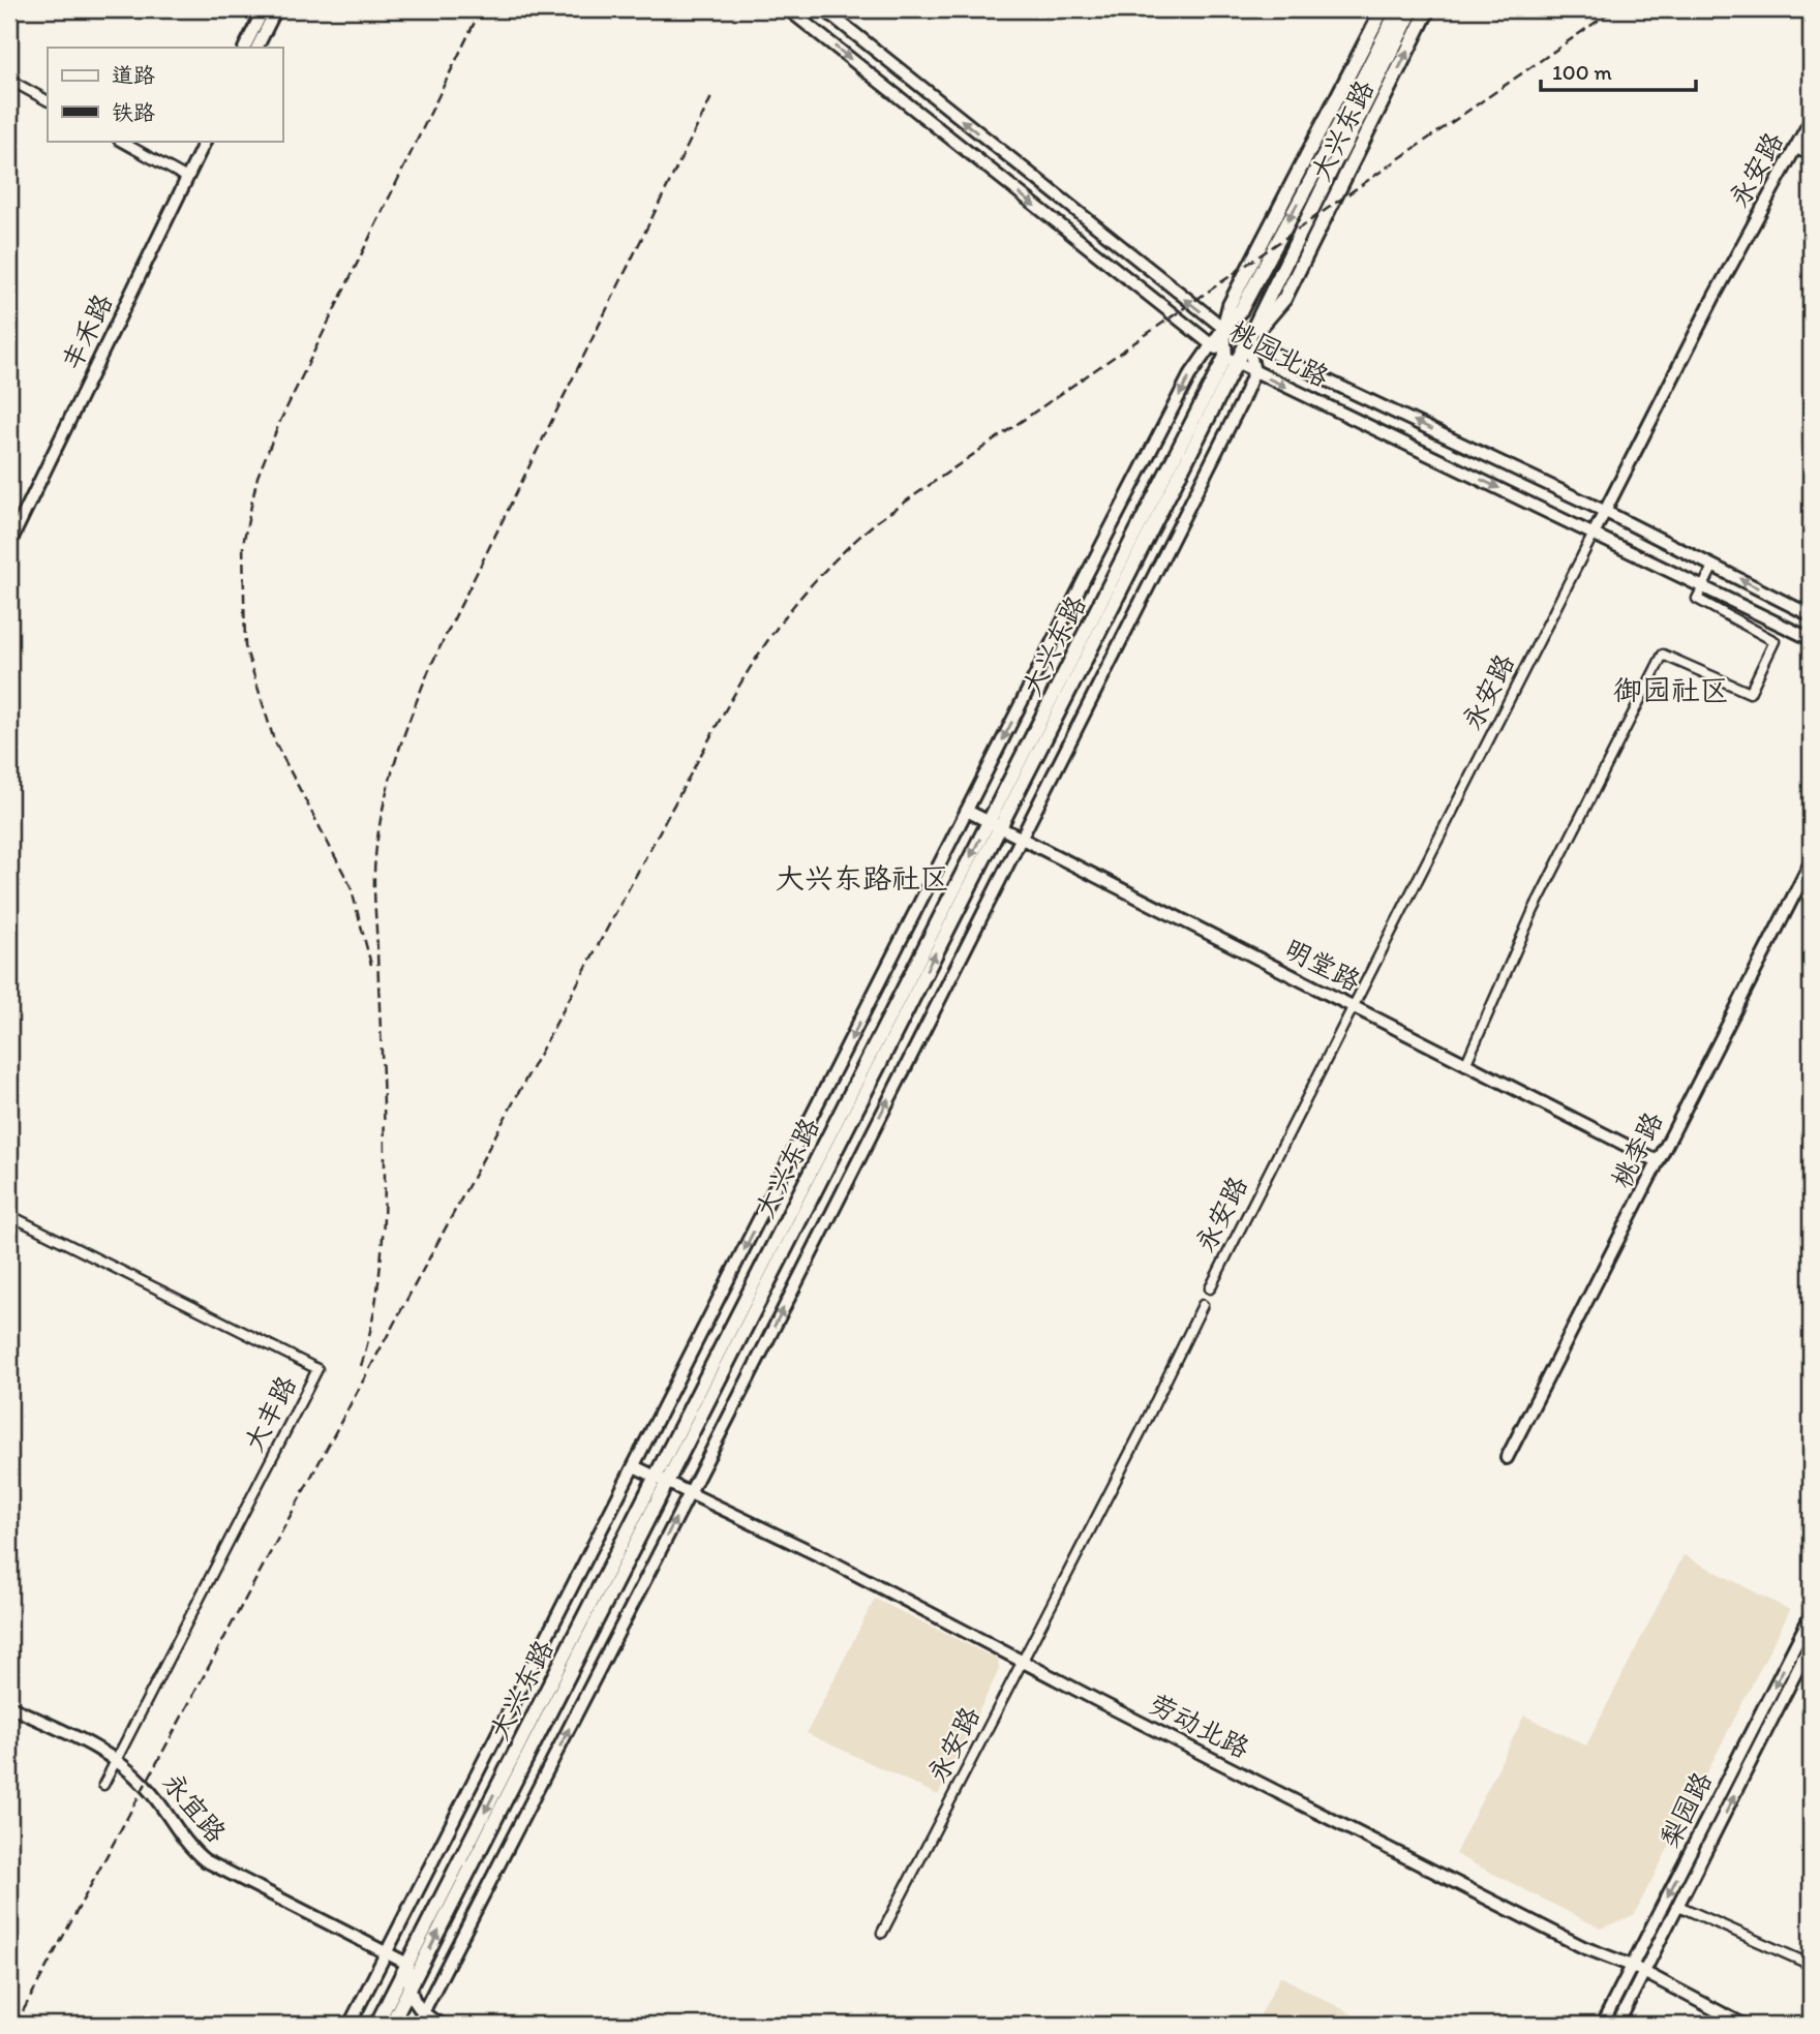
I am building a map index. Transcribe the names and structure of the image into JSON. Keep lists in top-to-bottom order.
{
  "streets": {
    "main road": [
      "大兴东路",
      "永安路",
      "丰禾路",
      "桃园北路",
      "明堂路",
      "桃李路",
      "劳动北路",
      "永宜路",
      "梨园路"
    ],
    "street": ["大丰路"]
  },
  "crossings": [
    ["大兴东路", "桃园北路"],
    ["大兴东路", "明堂路"],
    ["大兴东路", "劳动北路"],
    ["大兴东路", "永宜路"],
    ["永安路", "桃园北路"],
    ["永安路", "明堂路"],
    ["永安路", "劳动北路"],
    ["明堂路", "桃李路"],
    ["大丰路", "永宜路"],
    ["劳动北路", "梨园路"]
  ],
  "districts": ["御园社区", "大兴东路社区"],
  "legend": ["道路", "铁路"],
  "scale_bar": "100 m"
}
